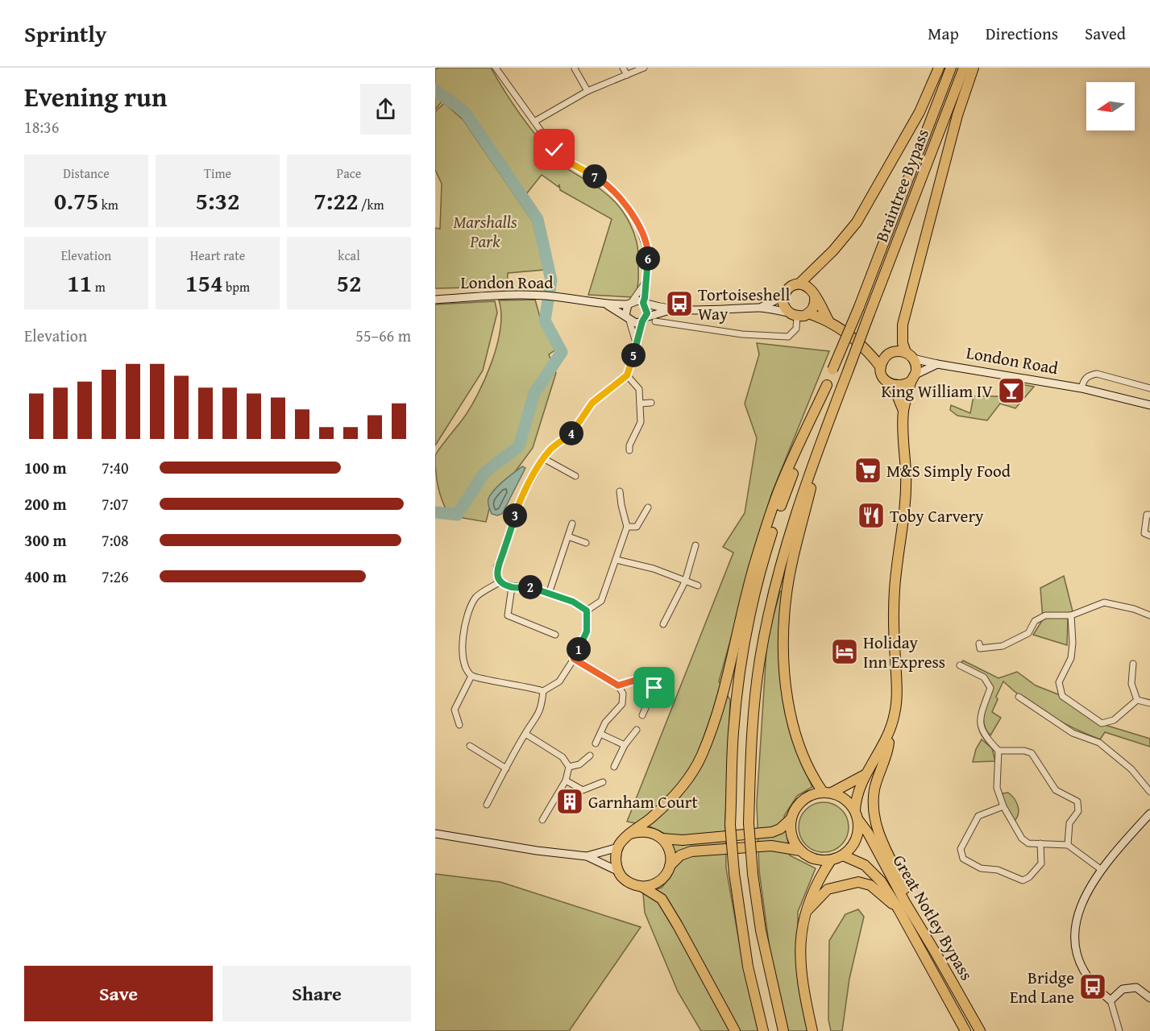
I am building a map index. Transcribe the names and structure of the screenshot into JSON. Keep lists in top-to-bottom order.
{
  "streets": {
    "highway": ["Braintree Bypass", "Great Notley Bypass"],
    "street": ["London Road"]
  },
  "parks": ["Marshalls Park"],
  "places": {
    "bus stop": ["Tortoiseshell Way", "Bridge End Lane"],
    "bar": ["King William IV"],
    "supermarket": ["M&S Simply Food"],
    "restaurant": ["Toby Carvery"],
    "hotel": ["Holiday Inn Express"],
    "building": ["Garnham Court"]
  },
  "north": "left",
  "page": {
    "header": "Sprintly",
    "nav": ["Map", "Directions", "Saved"],
    "heading": ["Evening run", "18:36"],
    "stats": [
      ["Distance", "0.75 km"],
      ["Time", "5:32"],
      ["Pace", "7:22 /km"],
      ["Elevation", "11 m"],
      ["Heart rate", "154 bpm"],
      ["kcal", "52"]
    ],
    "pins": [
      "7",
      "6",
      "5",
      "4",
      "3",
      "2",
      "1"
    ],
    "chart": ["Elevation", "55–66 m"],
    "list": [
      {
        "name": "100 m",
        "note": "7:40"
      },
      {
        "name": "200 m",
        "note": "7:07"
      },
      {
        "name": "300 m",
        "note": "7:08"
      },
      {
        "name": "400 m",
        "note": "7:26"
      }
    ],
    "buttons": ["Save", "Share"]
  }
}
